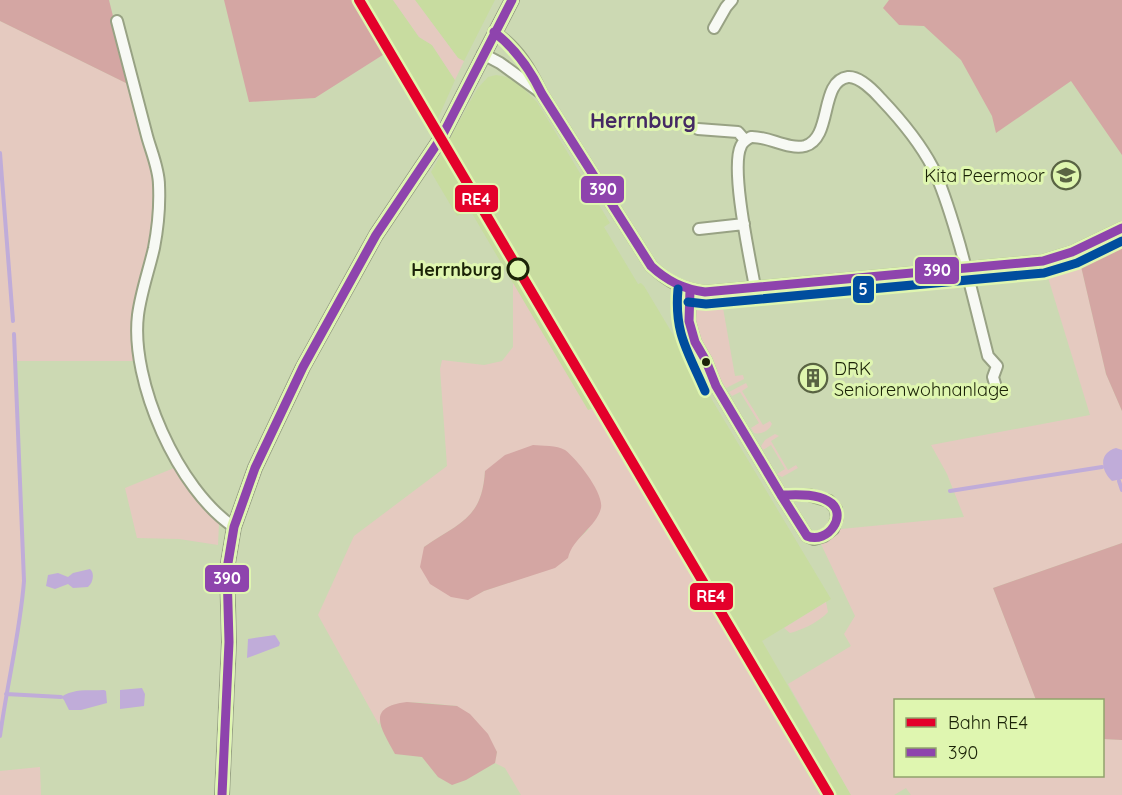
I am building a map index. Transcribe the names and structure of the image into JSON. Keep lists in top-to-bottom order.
{
  "districts": ["Herrnburg"],
  "places": {
    "school or university": ["Kita Peermoor"],
    "other": ["Herrnburg"],
    "building": ["DRK Seniorenwohnanlage"]
  },
  "lines": ["rail line RE4", "transit line 390", "transit line 5"],
  "legend": ["Bahn RE4", "390"]
}
